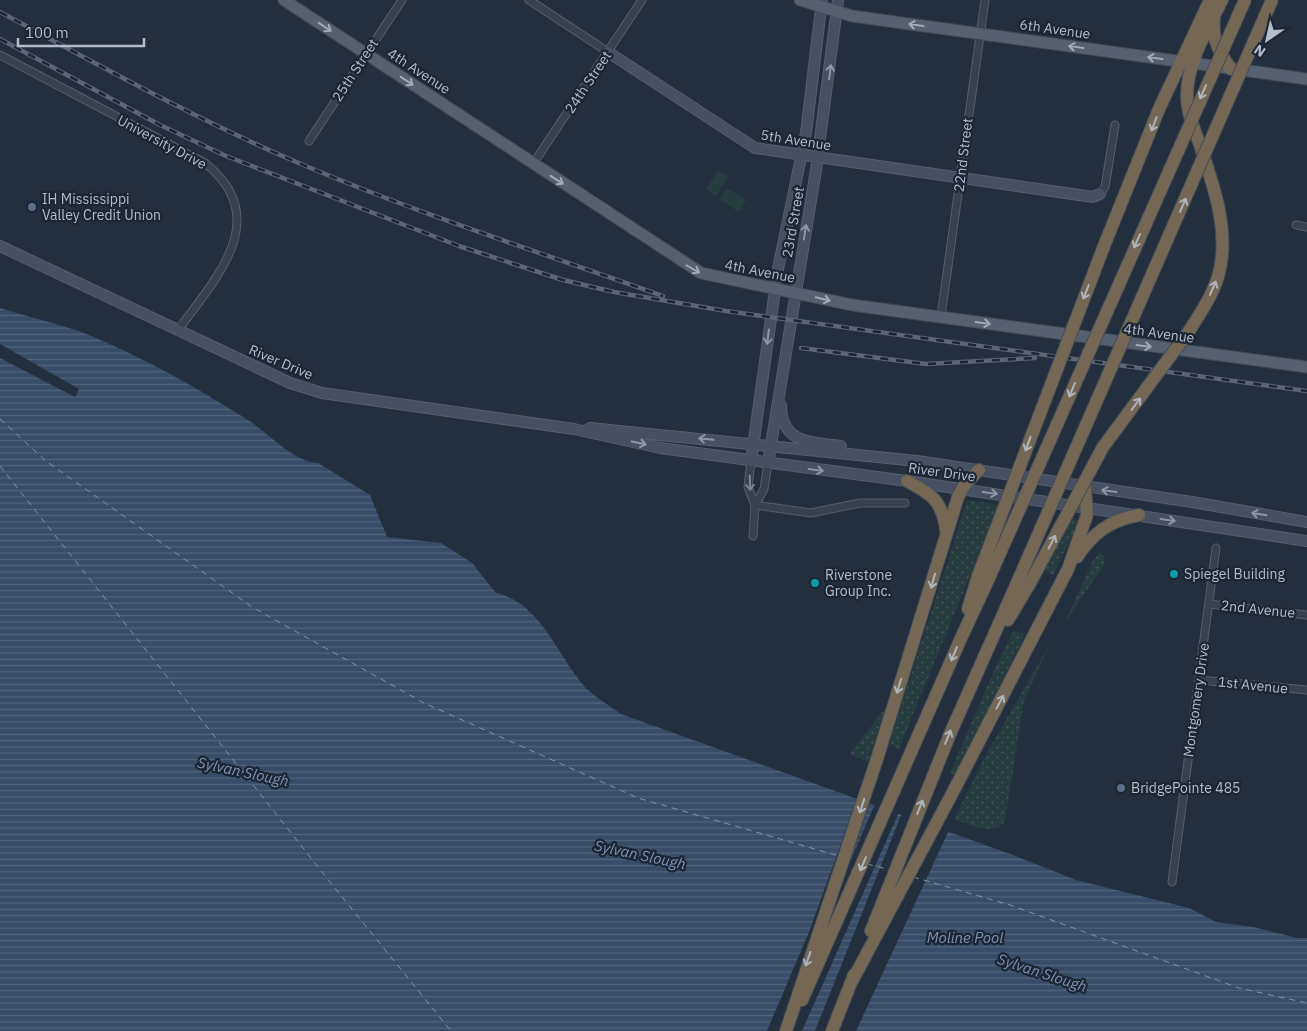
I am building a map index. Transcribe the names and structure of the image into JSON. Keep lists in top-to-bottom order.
{
  "streets": {
    "main road": [
      "6th Avenue",
      "4th Avenue",
      "5th Avenue",
      "23rd Street",
      "River Drive"
    ],
    "street": [
      "25th Street",
      "24th Street",
      "University Drive",
      "22nd Street",
      "2nd Avenue",
      "1st Avenue",
      "Montgomery Drive"
    ]
  },
  "crossings": [
    ["6th Avenue", "22nd Street"],
    ["6th Avenue", "23rd Street"],
    ["25th Street", "4th Avenue"],
    ["4th Avenue", "24th Street"],
    ["4th Avenue", "23rd Street"],
    ["24th Street", "5th Avenue"],
    ["5th Avenue", "22nd Street"],
    ["5th Avenue", "23rd Street"],
    ["University Drive", "River Drive"],
    ["23rd Street", "River Drive"],
    ["2nd Avenue", "Montgomery Drive"],
    ["1st Avenue", "Montgomery Drive"]
  ],
  "one_way": ["6th Avenue", "4th Avenue"],
  "water": ["Sylvan Slough", "Moline Pool"],
  "places": [
    "IH Mississippi Valley Credit Union",
    "Spiegel Building",
    "Riverstone Group Inc.",
    "BridgePointe 485"
  ],
  "scale_bar": "100 m",
  "north": "bottom left"
}
